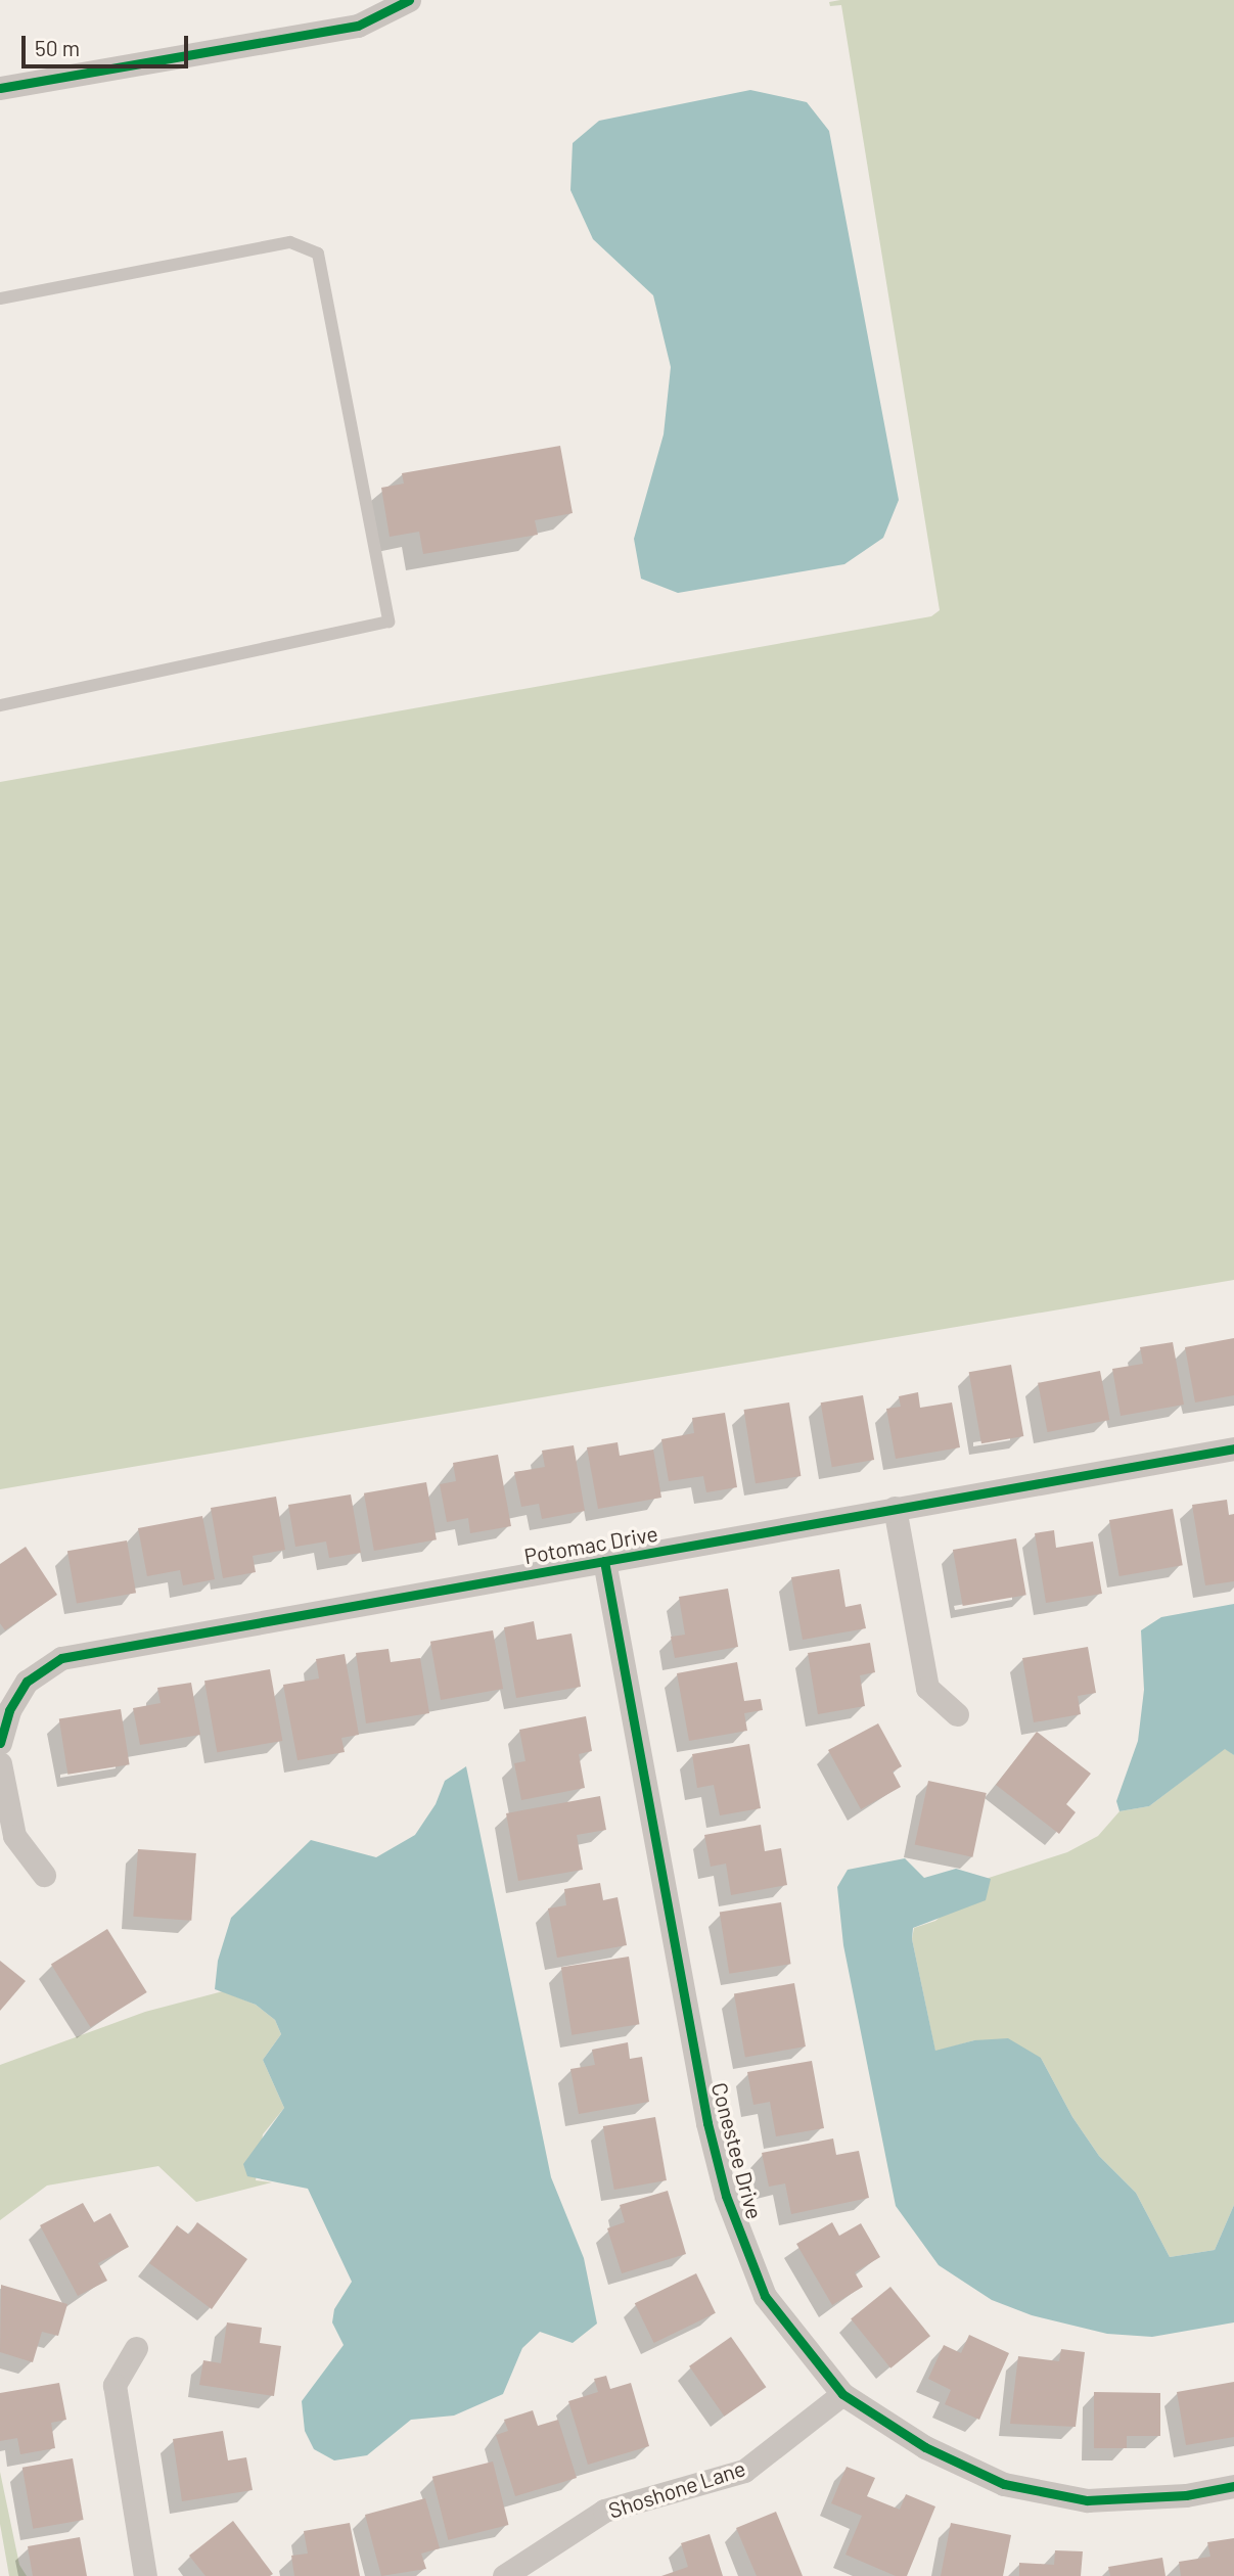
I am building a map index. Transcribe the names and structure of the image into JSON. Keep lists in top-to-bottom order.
{
  "streets": {
    "street": ["Potomac Drive", "Conestee Drive", "Shoshone Lane"]
  },
  "crossings": [
    ["Potomac Drive", "Conestee Drive"],
    ["Conestee Drive", "Shoshone Lane"]
  ],
  "scale_bar": "50 m"
}
